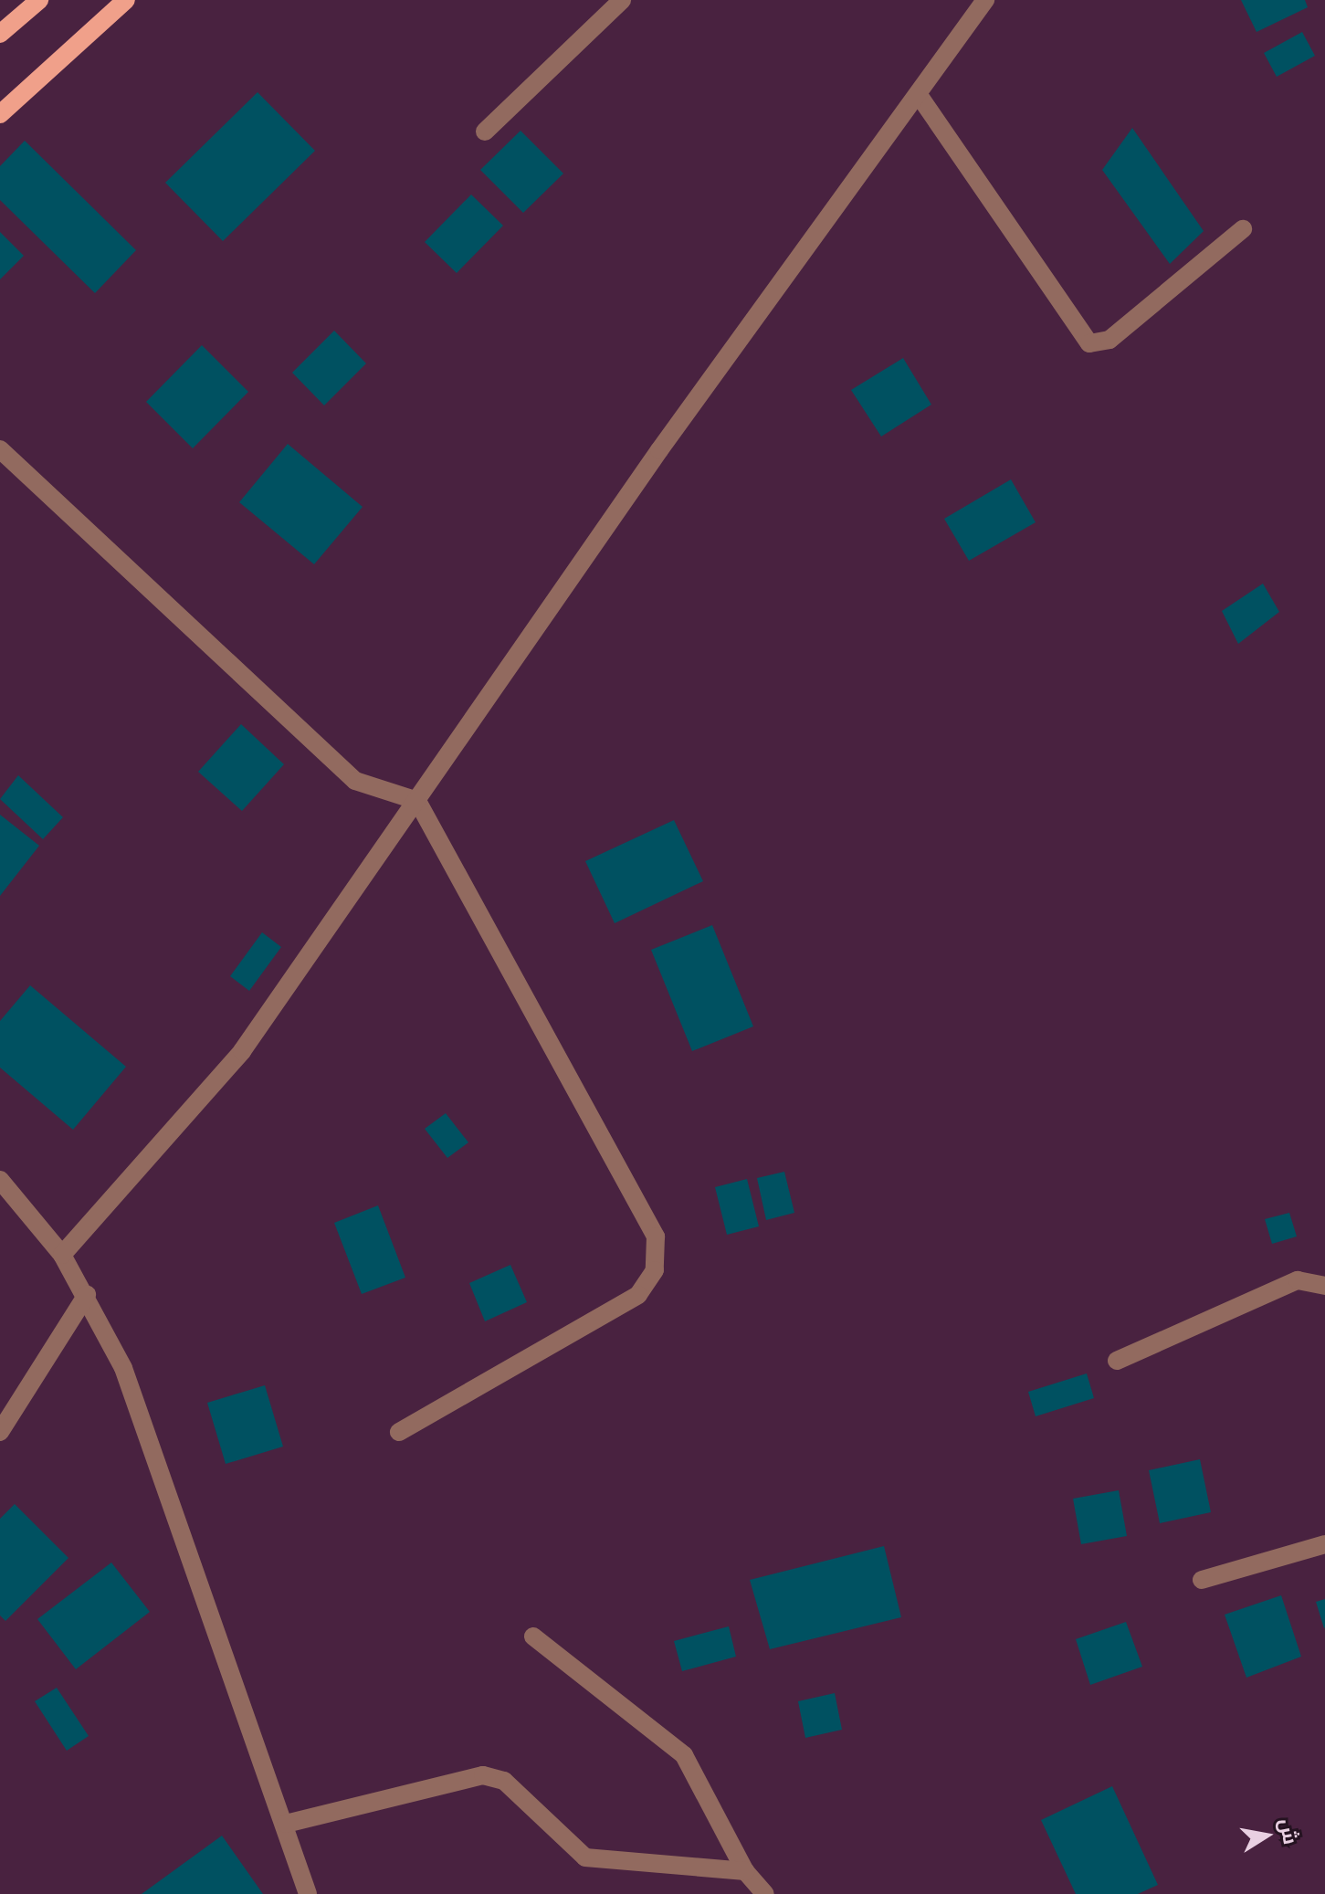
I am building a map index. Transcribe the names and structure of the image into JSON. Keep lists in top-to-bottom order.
{
  "north": "right"
}
